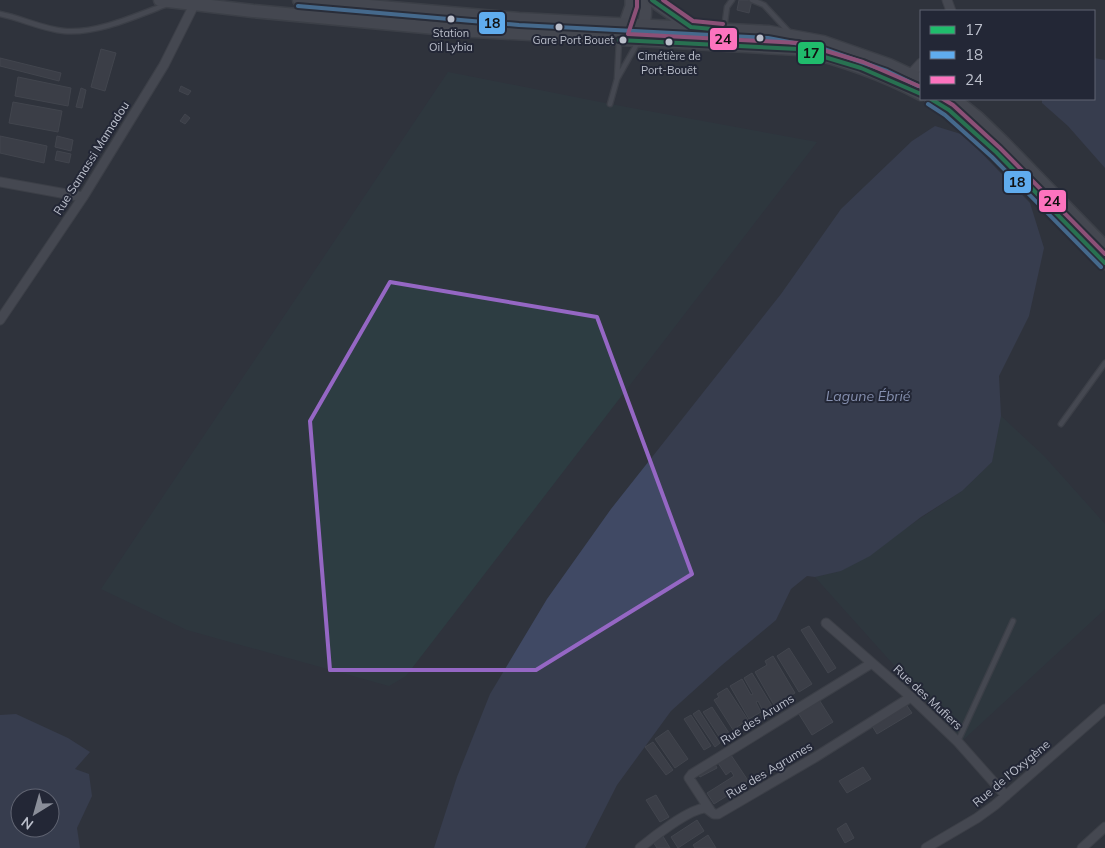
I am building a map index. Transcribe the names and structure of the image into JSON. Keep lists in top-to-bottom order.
{
  "streets": {
    "street": [
      "Rue Samassi Mamadou",
      "Rue des Mufiers",
      "Rue des Arums",
      "Rue des Agrumes",
      "Rue de l'Oxygène"
    ]
  },
  "crossings": [
    ["Rue des Mufiers", "Rue des Arums"],
    ["Rue des Mufiers", "Rue des Agrumes"],
    ["Rue des Mufiers", "Rue de l'Oxygène"],
    ["Rue des Arums", "Rue des Agrumes"]
  ],
  "water": ["Lagune Ébrié"],
  "places": ["Station Oil Lybia", "Gare Port Bouet", "Cimétière de Port-Bouët"],
  "lines": ["transit line 17", "transit line 24", "transit line 18"],
  "legend": ["17", "18", "24"],
  "north": "bottom left"
}
